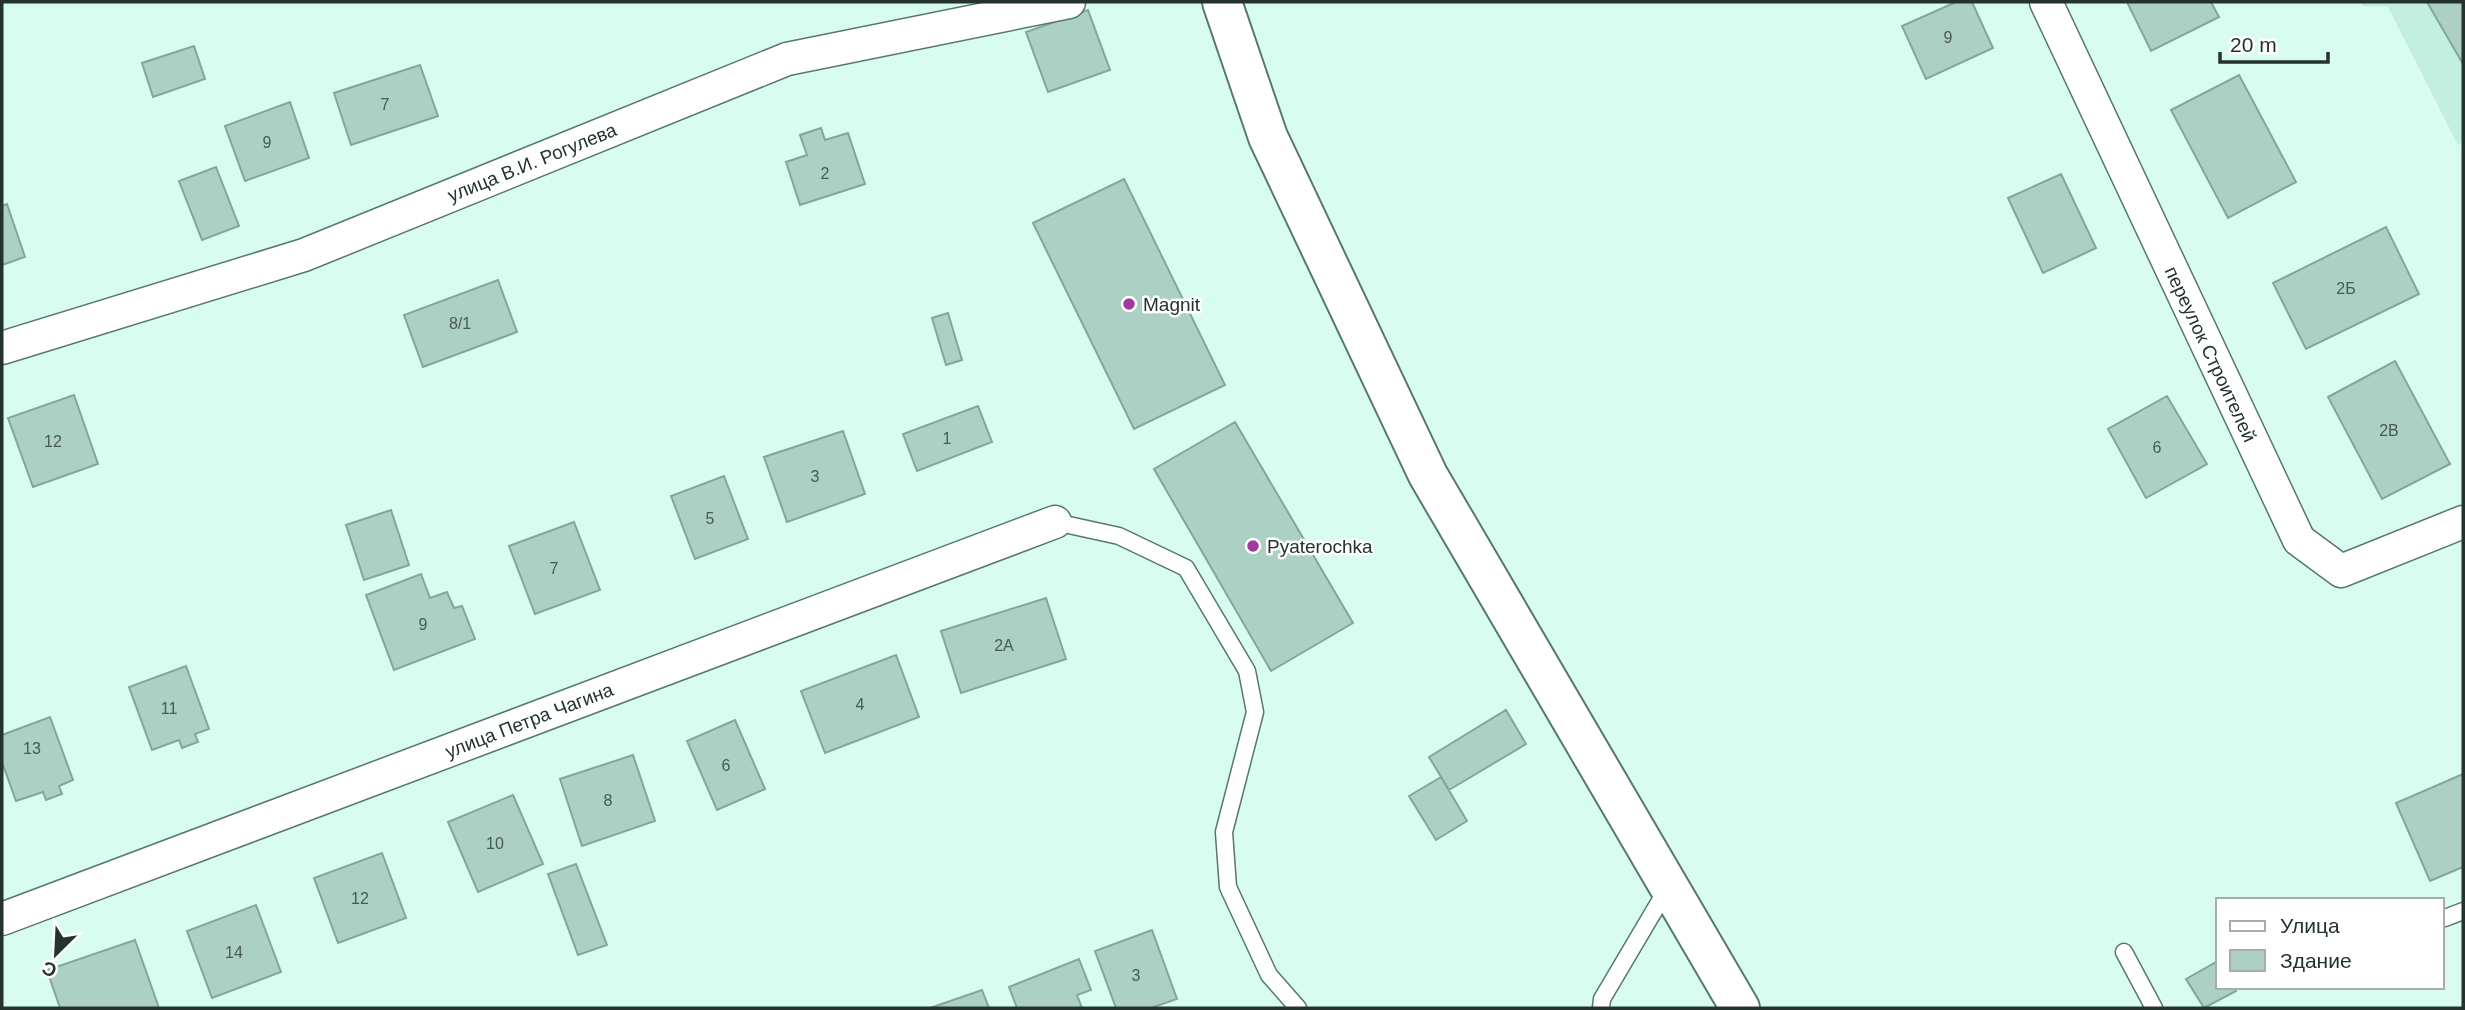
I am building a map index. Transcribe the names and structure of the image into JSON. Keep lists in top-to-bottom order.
{
  "streets": {
    "street": ["улица В.И. Рогулева", "переулок Строителей", "улица Петра Чагина"]
  },
  "places": ["Magnit", "Pyaterochka"],
  "house_numbers": [
    "9",
    "7",
    "9",
    "2",
    "2Б",
    "8/1",
    "2В",
    "1",
    "12",
    "6",
    "3",
    "5",
    "7",
    "9",
    "2А",
    "4",
    "11",
    "13",
    "6",
    "8",
    "10",
    "12",
    "14",
    "3"
  ],
  "legend": ["Улица", "Здание"],
  "scale_bar": "20 m",
  "north": "bottom left"
}
